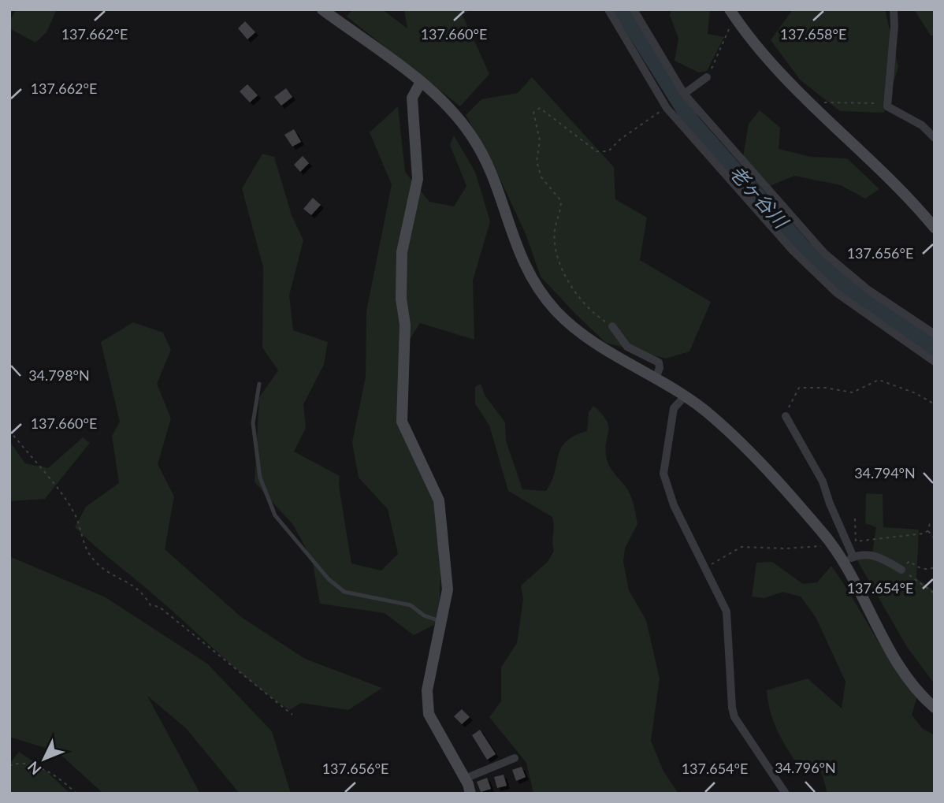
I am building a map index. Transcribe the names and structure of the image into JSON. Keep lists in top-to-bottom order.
{
  "water": ["老ヶ谷川"],
  "north": "bottom left",
  "coordinates": [
    "137.662°E",
    "137.660°E",
    "137.658°E",
    "137.656°E",
    "34.798°N",
    "34.794°N",
    "137.654°E",
    "34.796°N"
  ]
}
